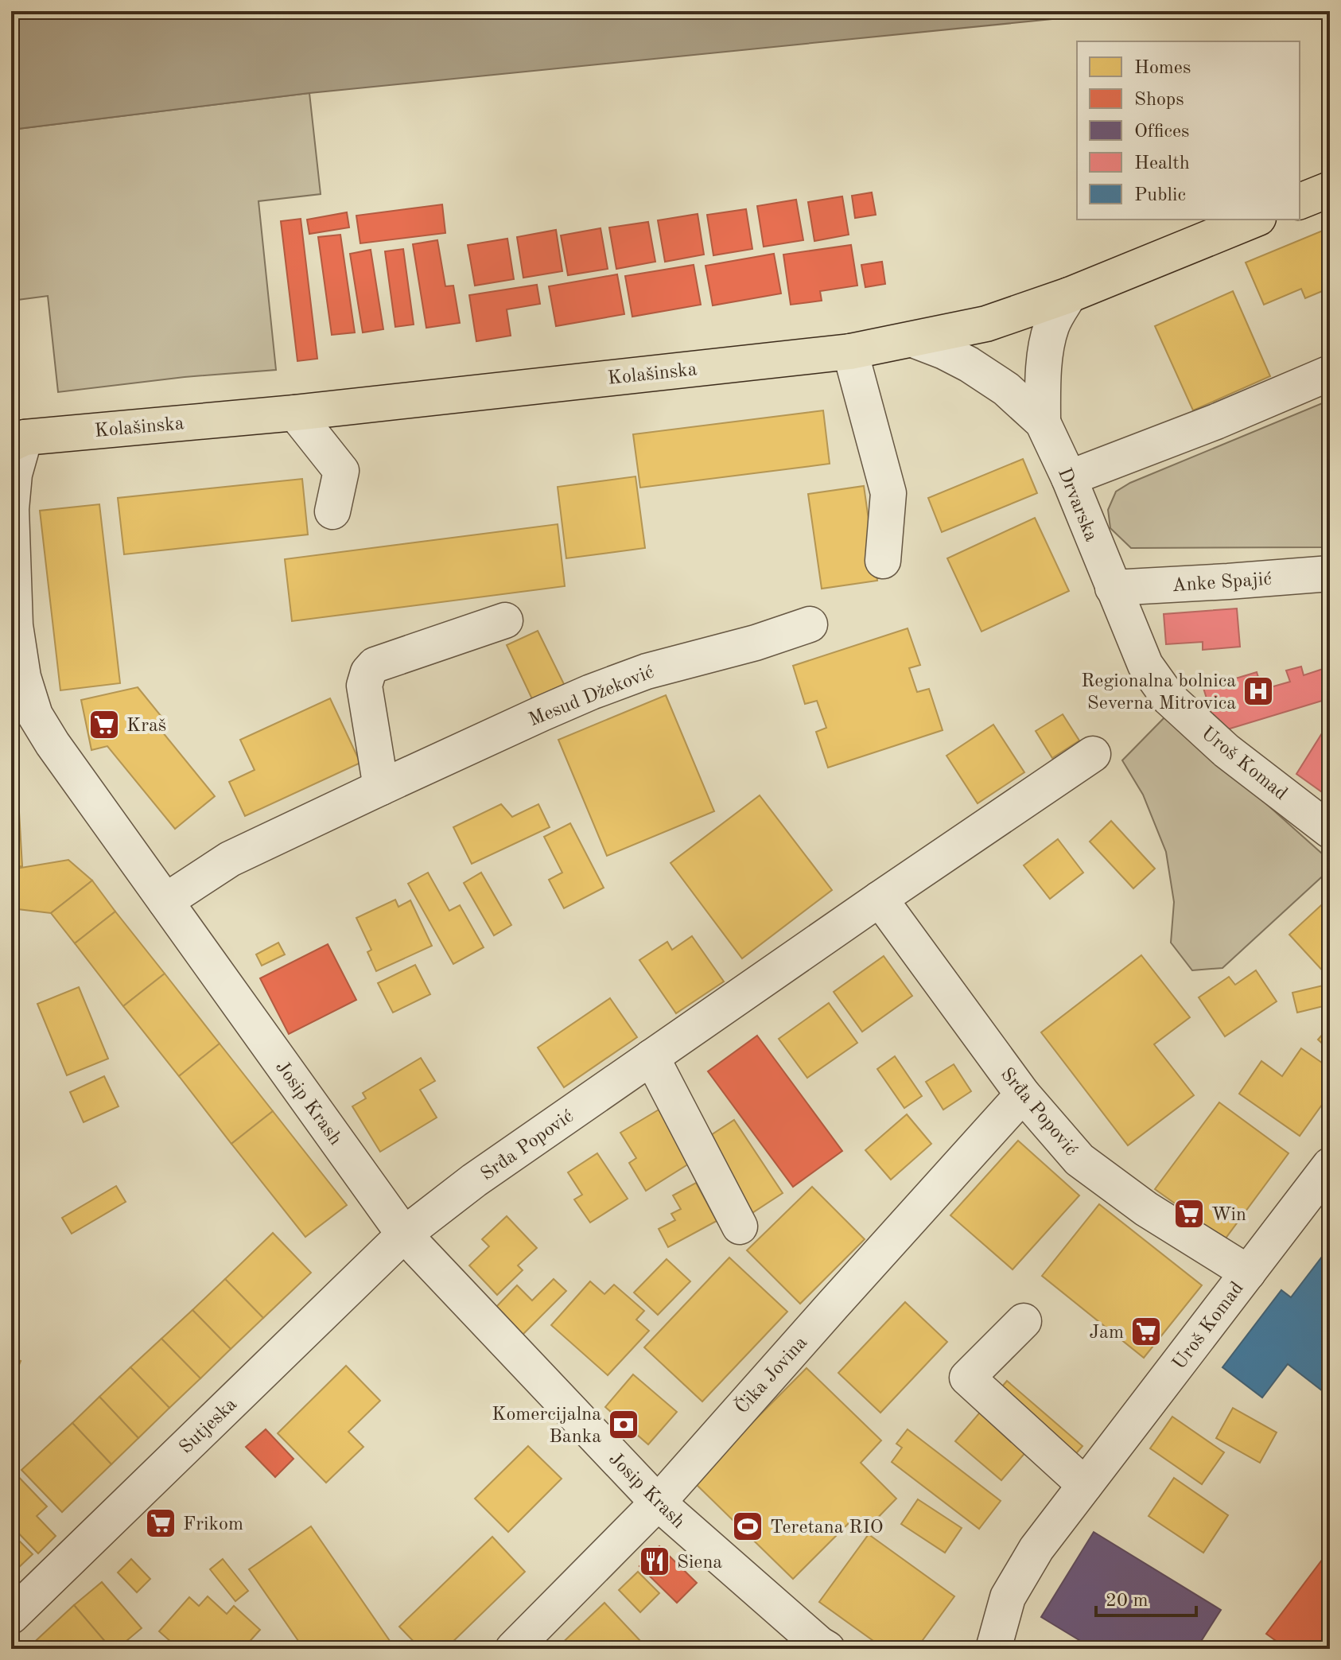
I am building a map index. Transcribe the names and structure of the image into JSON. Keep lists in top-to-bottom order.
{
  "streets": {
    "main road": ["Kolašinska"],
    "street": [
      "Drvarska",
      "Anke Spajić",
      "Mesud Džeković",
      "Uroš Komad",
      "Josip Krash",
      "Srđa Popović",
      "Čika Jovina",
      "Sutjeska"
    ]
  },
  "crossings": [
    ["Kolašinska", "Drvarska"],
    ["Kolašinska", "Josip Krash"],
    ["Drvarska", "Anke Spajić"],
    ["Drvarska", "Uroš Komad"],
    ["Anke Spajić", "Uroš Komad"],
    ["Mesud Džeković", "Josip Krash"],
    ["Uroš Komad", "Srđa Popović"],
    ["Josip Krash", "Srđa Popović"],
    ["Josip Krash", "Čika Jovina"],
    ["Josip Krash", "Sutjeska"],
    ["Srđa Popović", "Čika Jovina"],
    ["Srđa Popović", "Sutjeska"]
  ],
  "places": {
    "hospital": ["Regionalna bolnica Severna Mitrovica"],
    "supermarket": [
      "Kraš",
      "Win",
      "Jam",
      "Frikom"
    ],
    "bank": ["Komercijalna Banka"],
    "sports": ["Teretana RIO"],
    "restaurant": ["Siena"]
  },
  "legend": [
    "Homes",
    "Shops",
    "Offices",
    "Health",
    "Public"
  ],
  "scale_bar": "20 m"
}
